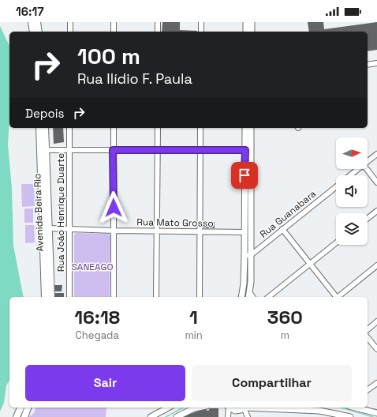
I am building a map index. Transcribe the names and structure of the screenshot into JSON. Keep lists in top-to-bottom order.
{
  "streets": {
    "main road": ["Avenida Beira Rio"],
    "street": ["Rua João Henrique Duarte", "Rua Guanabara", "Rua Mato Grosso"]
  },
  "crossings": [
    ["Avenida Beira Rio", "Rua Mato Grosso"],
    ["Rua João Henrique Duarte", "Rua Mato Grosso"]
  ],
  "parks": ["SANEAGO"],
  "north": "right",
  "page": {
    "status": "16:17",
    "turn": ["100 m", "Rua Ilídio F. Paula"],
    "then": "Depois",
    "eta": [
      "16:18",
      "Chegada",
      "1",
      "min",
      "360",
      "m"
    ],
    "buttons": ["Sair", "Compartilhar"]
  }
}
